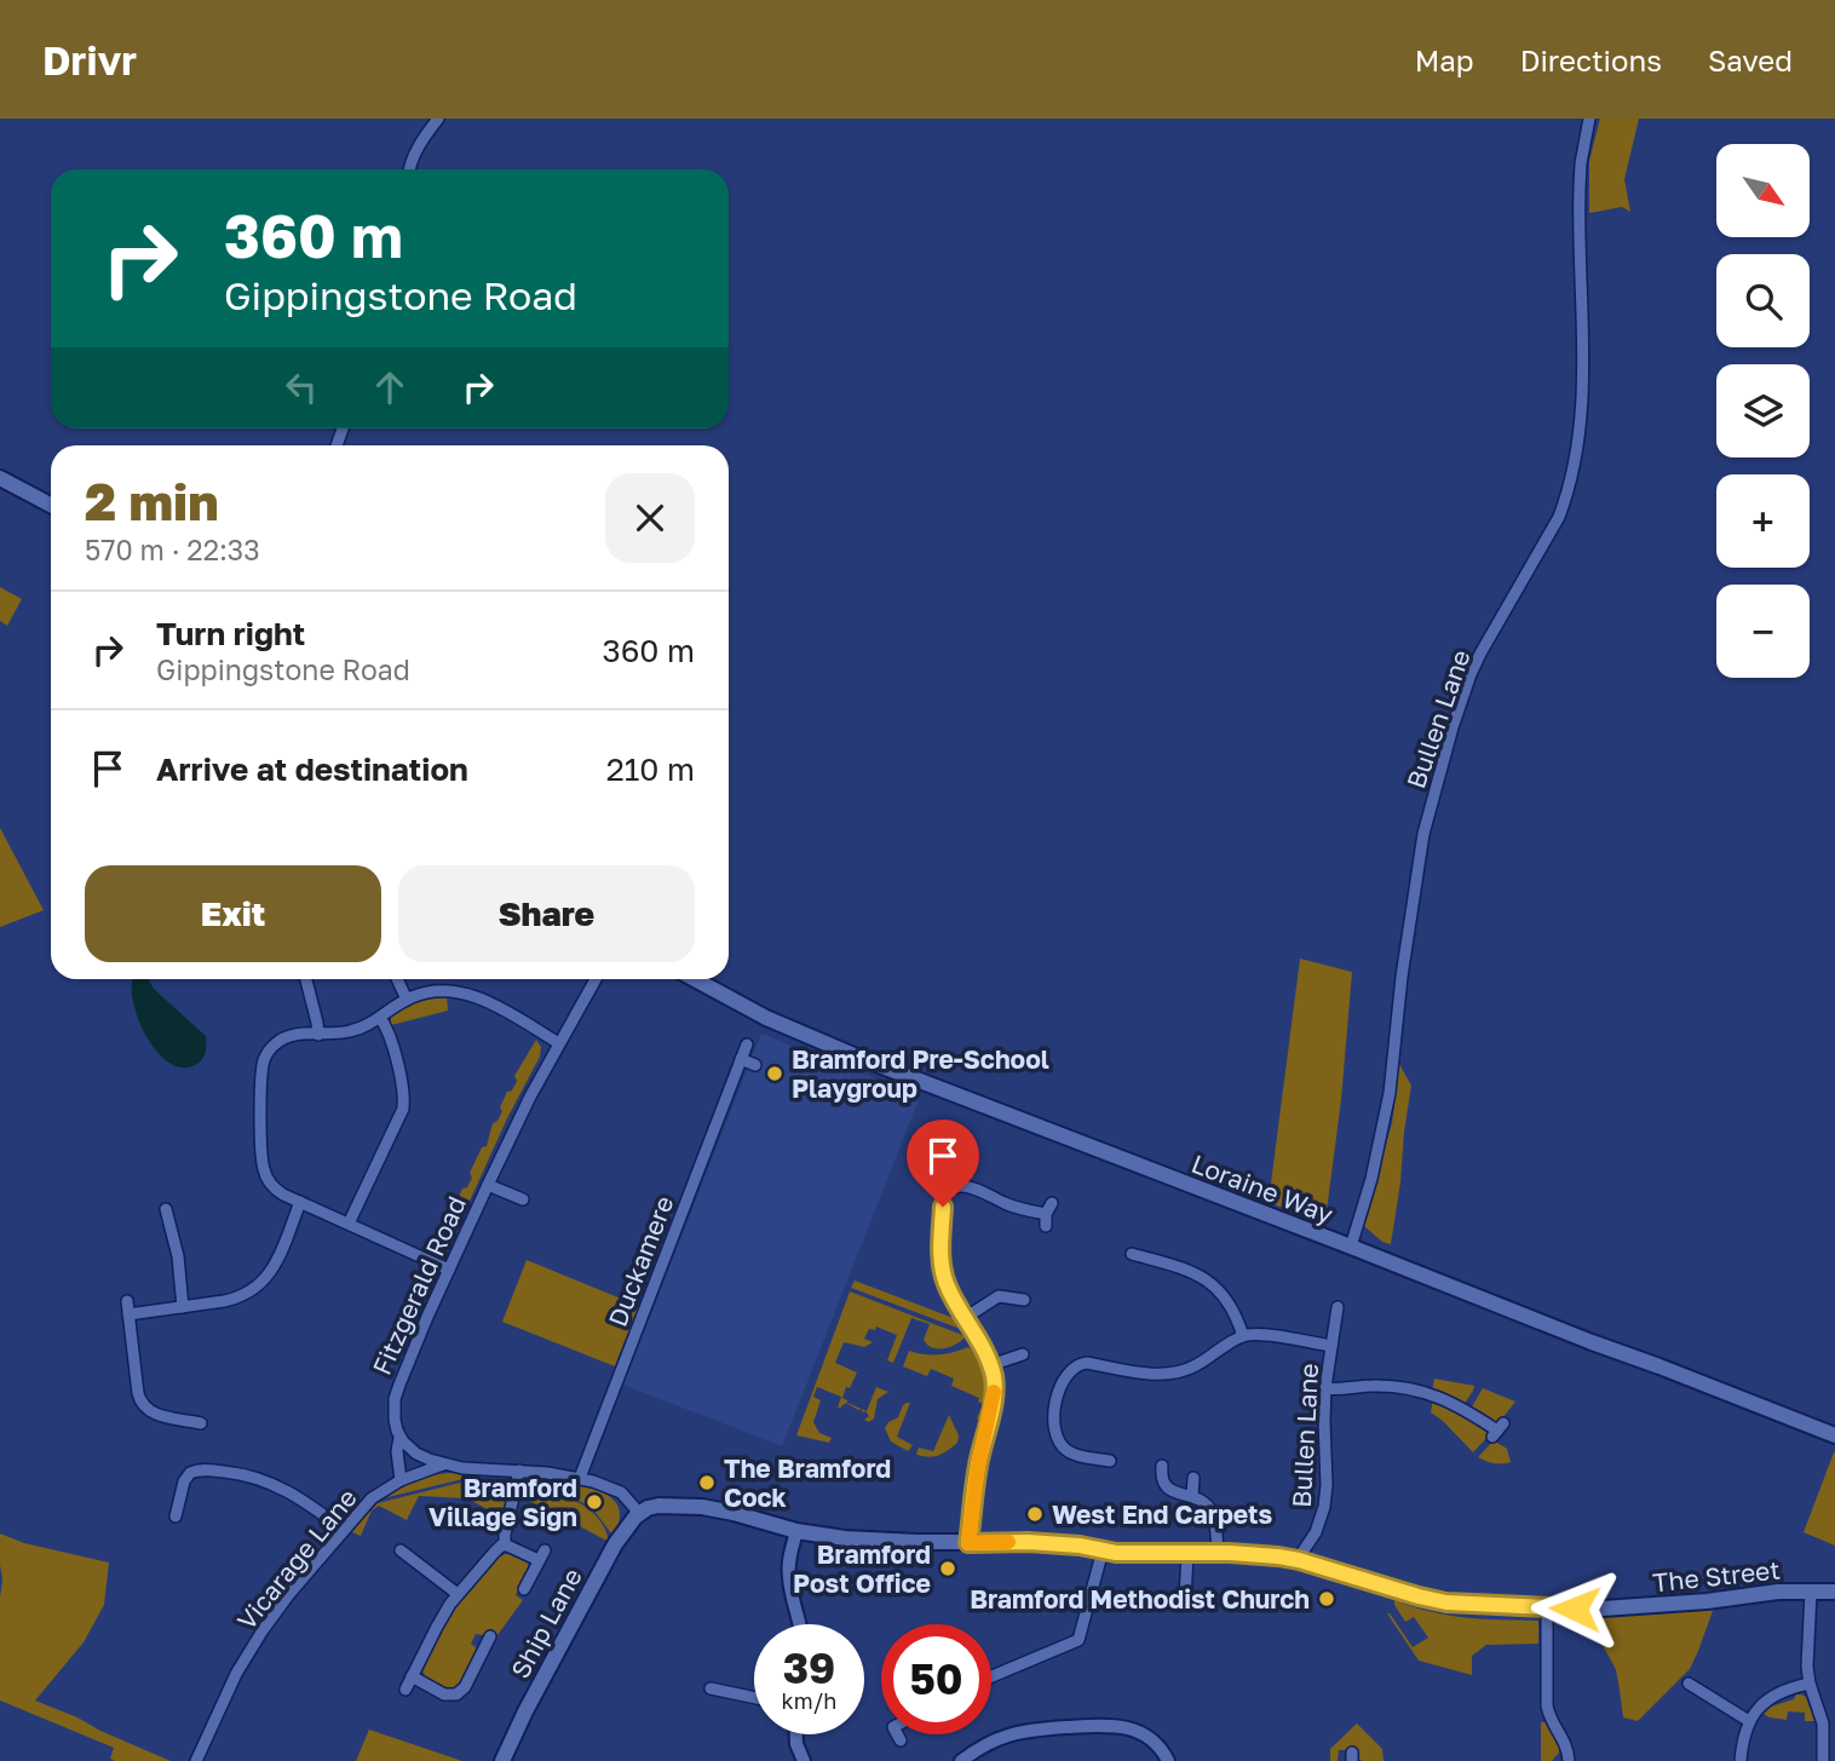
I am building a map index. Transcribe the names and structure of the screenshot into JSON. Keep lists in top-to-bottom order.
{
  "streets": {
    "main road": ["Loraine Way", "The Street", "Ship Lane"],
    "street": [
      "Bullen Lane",
      "Duckamere",
      "Fitzgerald Road",
      "Vicarage Lane"
    ]
  },
  "crossings": [
    ["Bullen Lane", "Loraine Way"],
    ["Bullen Lane", "The Street"],
    ["Fitzgerald Road", "Vicarage Lane"]
  ],
  "places": [
    "Bramford Pre-School Playgroup",
    "The Bramford Cock",
    "Bramford Village Sign",
    "West End Carpets",
    "Bramford Post Office",
    "Bramford Methodist Church"
  ],
  "north": "bottom right",
  "page": {
    "header": "Drivr",
    "nav": ["Map", "Directions", "Saved"],
    "map_buttons": ["+", "−"],
    "turn": ["360 m", "Gippingstone Road"],
    "heading": ["2 min", "570 m · 22:33"],
    "list": [
      {
        "name": "Turn right",
        "note": "Gippingstone Road",
        "value": "360 m"
      },
      {
        "name": "Arrive at destination",
        "value": "210 m"
      }
    ],
    "buttons": ["Exit", "Share"],
    "speed": "39 km/h",
    "limit": "50"
  }
}
